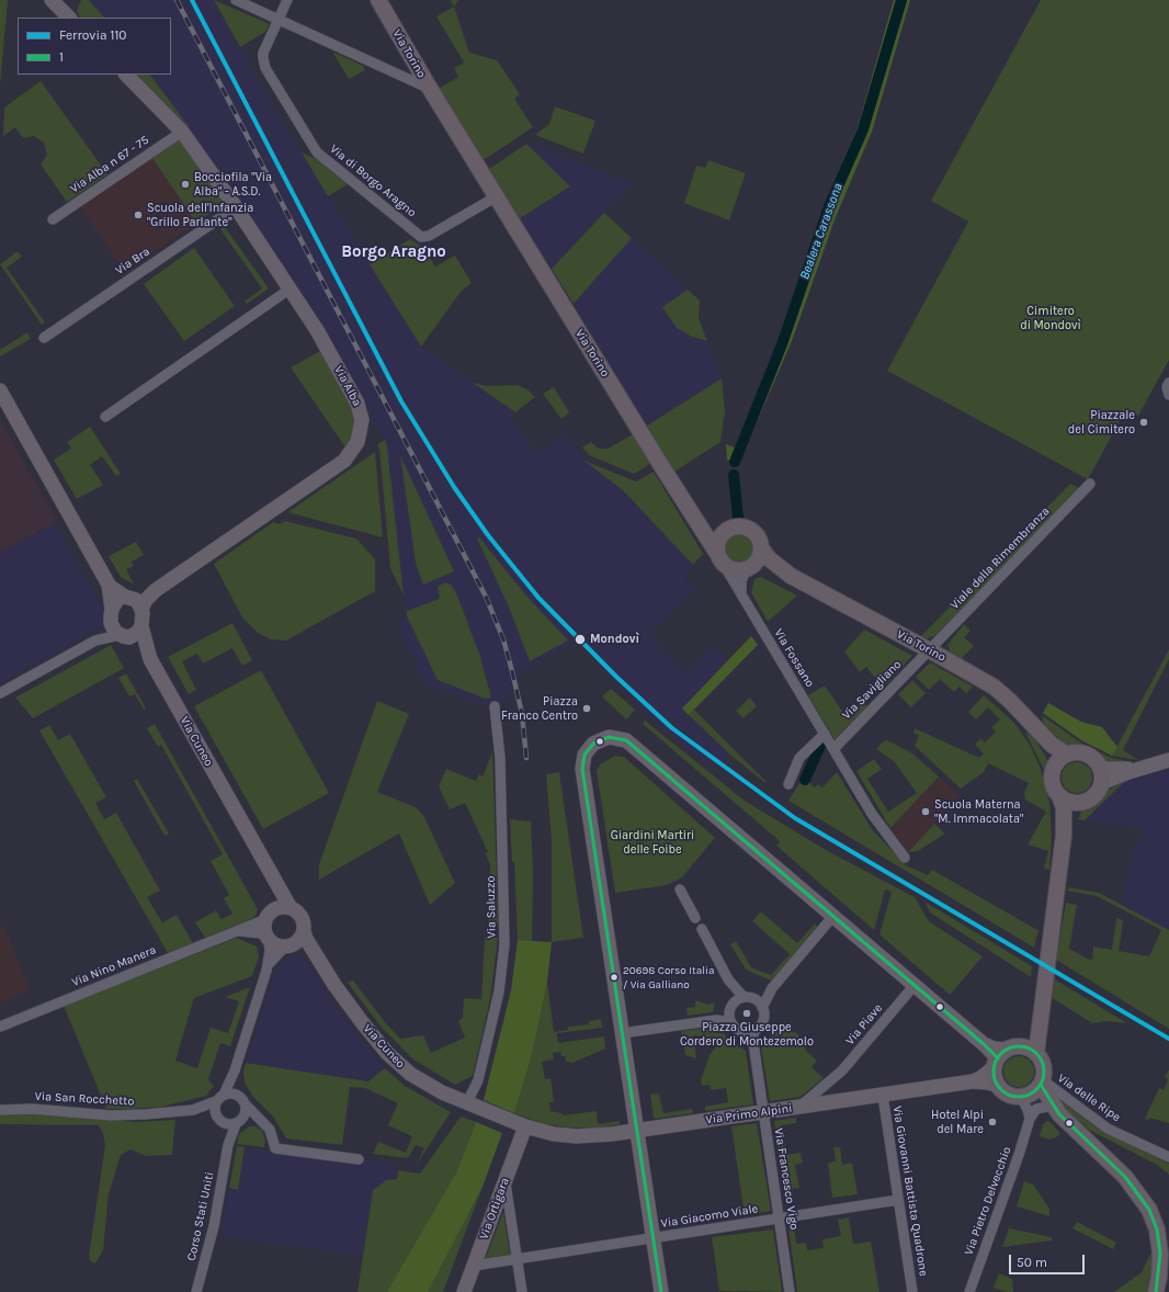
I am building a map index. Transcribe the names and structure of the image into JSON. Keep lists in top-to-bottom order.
{
  "streets": {
    "main road": ["Via Torino"],
    "street": [
      "Via Alba n 67 - 75",
      "Via di Borgo Aragno",
      "Via Bra",
      "Via Alba",
      "Viale della Rimembranza",
      "Via Fossano",
      "Via Savigliano",
      "Via Cuneo",
      "Via Saluzzo",
      "Via Nino Manera",
      "Via Piave",
      "Via delle Ripe",
      "Via San Rocchetto",
      "Via Primo Alpini",
      "Via Francesco Vigo",
      "Via Giovanni Battista Quadrone",
      "Via Pietro Delvecchio",
      "Via Ortigara",
      "Corso Stati Uniti",
      "Via Giacomo Viale"
    ]
  },
  "crossings": [
    ["Via Torino", "Via di Borgo Aragno"],
    ["Via Torino", "Viale della Rimembranza"],
    ["Via Torino", "Via Fossano"],
    ["Via Torino", "Via Savigliano"],
    ["Via Torino", "Via delle Ripe"],
    ["Via Torino", "Via Primo Alpini"],
    ["Via Alba n 67 - 75", "Via Alba"],
    ["Via Bra", "Via Alba"],
    ["Via Alba", "Via Cuneo"],
    ["Viale della Rimembranza", "Via Savigliano"],
    ["Via Fossano", "Via Savigliano"],
    ["Via Cuneo", "Via Saluzzo"],
    ["Via Cuneo", "Via Nino Manera"],
    ["Via Cuneo", "Via Primo Alpini"],
    ["Via Cuneo", "Via Ortigara"],
    ["Via Cuneo", "Corso Stati Uniti"],
    ["Via Nino Manera", "Corso Stati Uniti"],
    ["Via Piave", "Via Primo Alpini"],
    ["Via delle Ripe", "Via Primo Alpini"],
    ["Via San Rocchetto", "Corso Stati Uniti"],
    ["Via Primo Alpini", "Via Francesco Vigo"],
    ["Via Primo Alpini", "Via Giovanni Battista Quadrone"],
    ["Via Primo Alpini", "Via Ortigara"],
    ["Via Francesco Vigo", "Via Giacomo Viale"],
    ["Via Giovanni Battista Quadrone", "Via Giacomo Viale"],
    ["Via Ortigara", "Via Giacomo Viale"]
  ],
  "districts": ["Borgo Aragno"],
  "water": ["Bealera Carassona"],
  "parks": ["Cimitero di Mondovì", "Giardini Martiri delle Foibe"],
  "places": [
    "Bocciofila \"Via Alba\" - A.S.D.",
    "Scuola dell'Infanzia \"Grillo Parlante\"",
    "Piazzale del Cimitero",
    "Mondovì",
    "Piazza Franco Centro",
    "Scuola Materna \"M. Immacolata\"",
    "20698 Corso Italia / Via Galliano",
    "Piazza Giuseppe Cordero di Montezemolo",
    "Hotel Alpi del Mare"
  ],
  "lines": ["rail line 110", "transit line 1"],
  "legend": ["Ferrovia 110", "1"],
  "scale_bar": "50 m"
}
